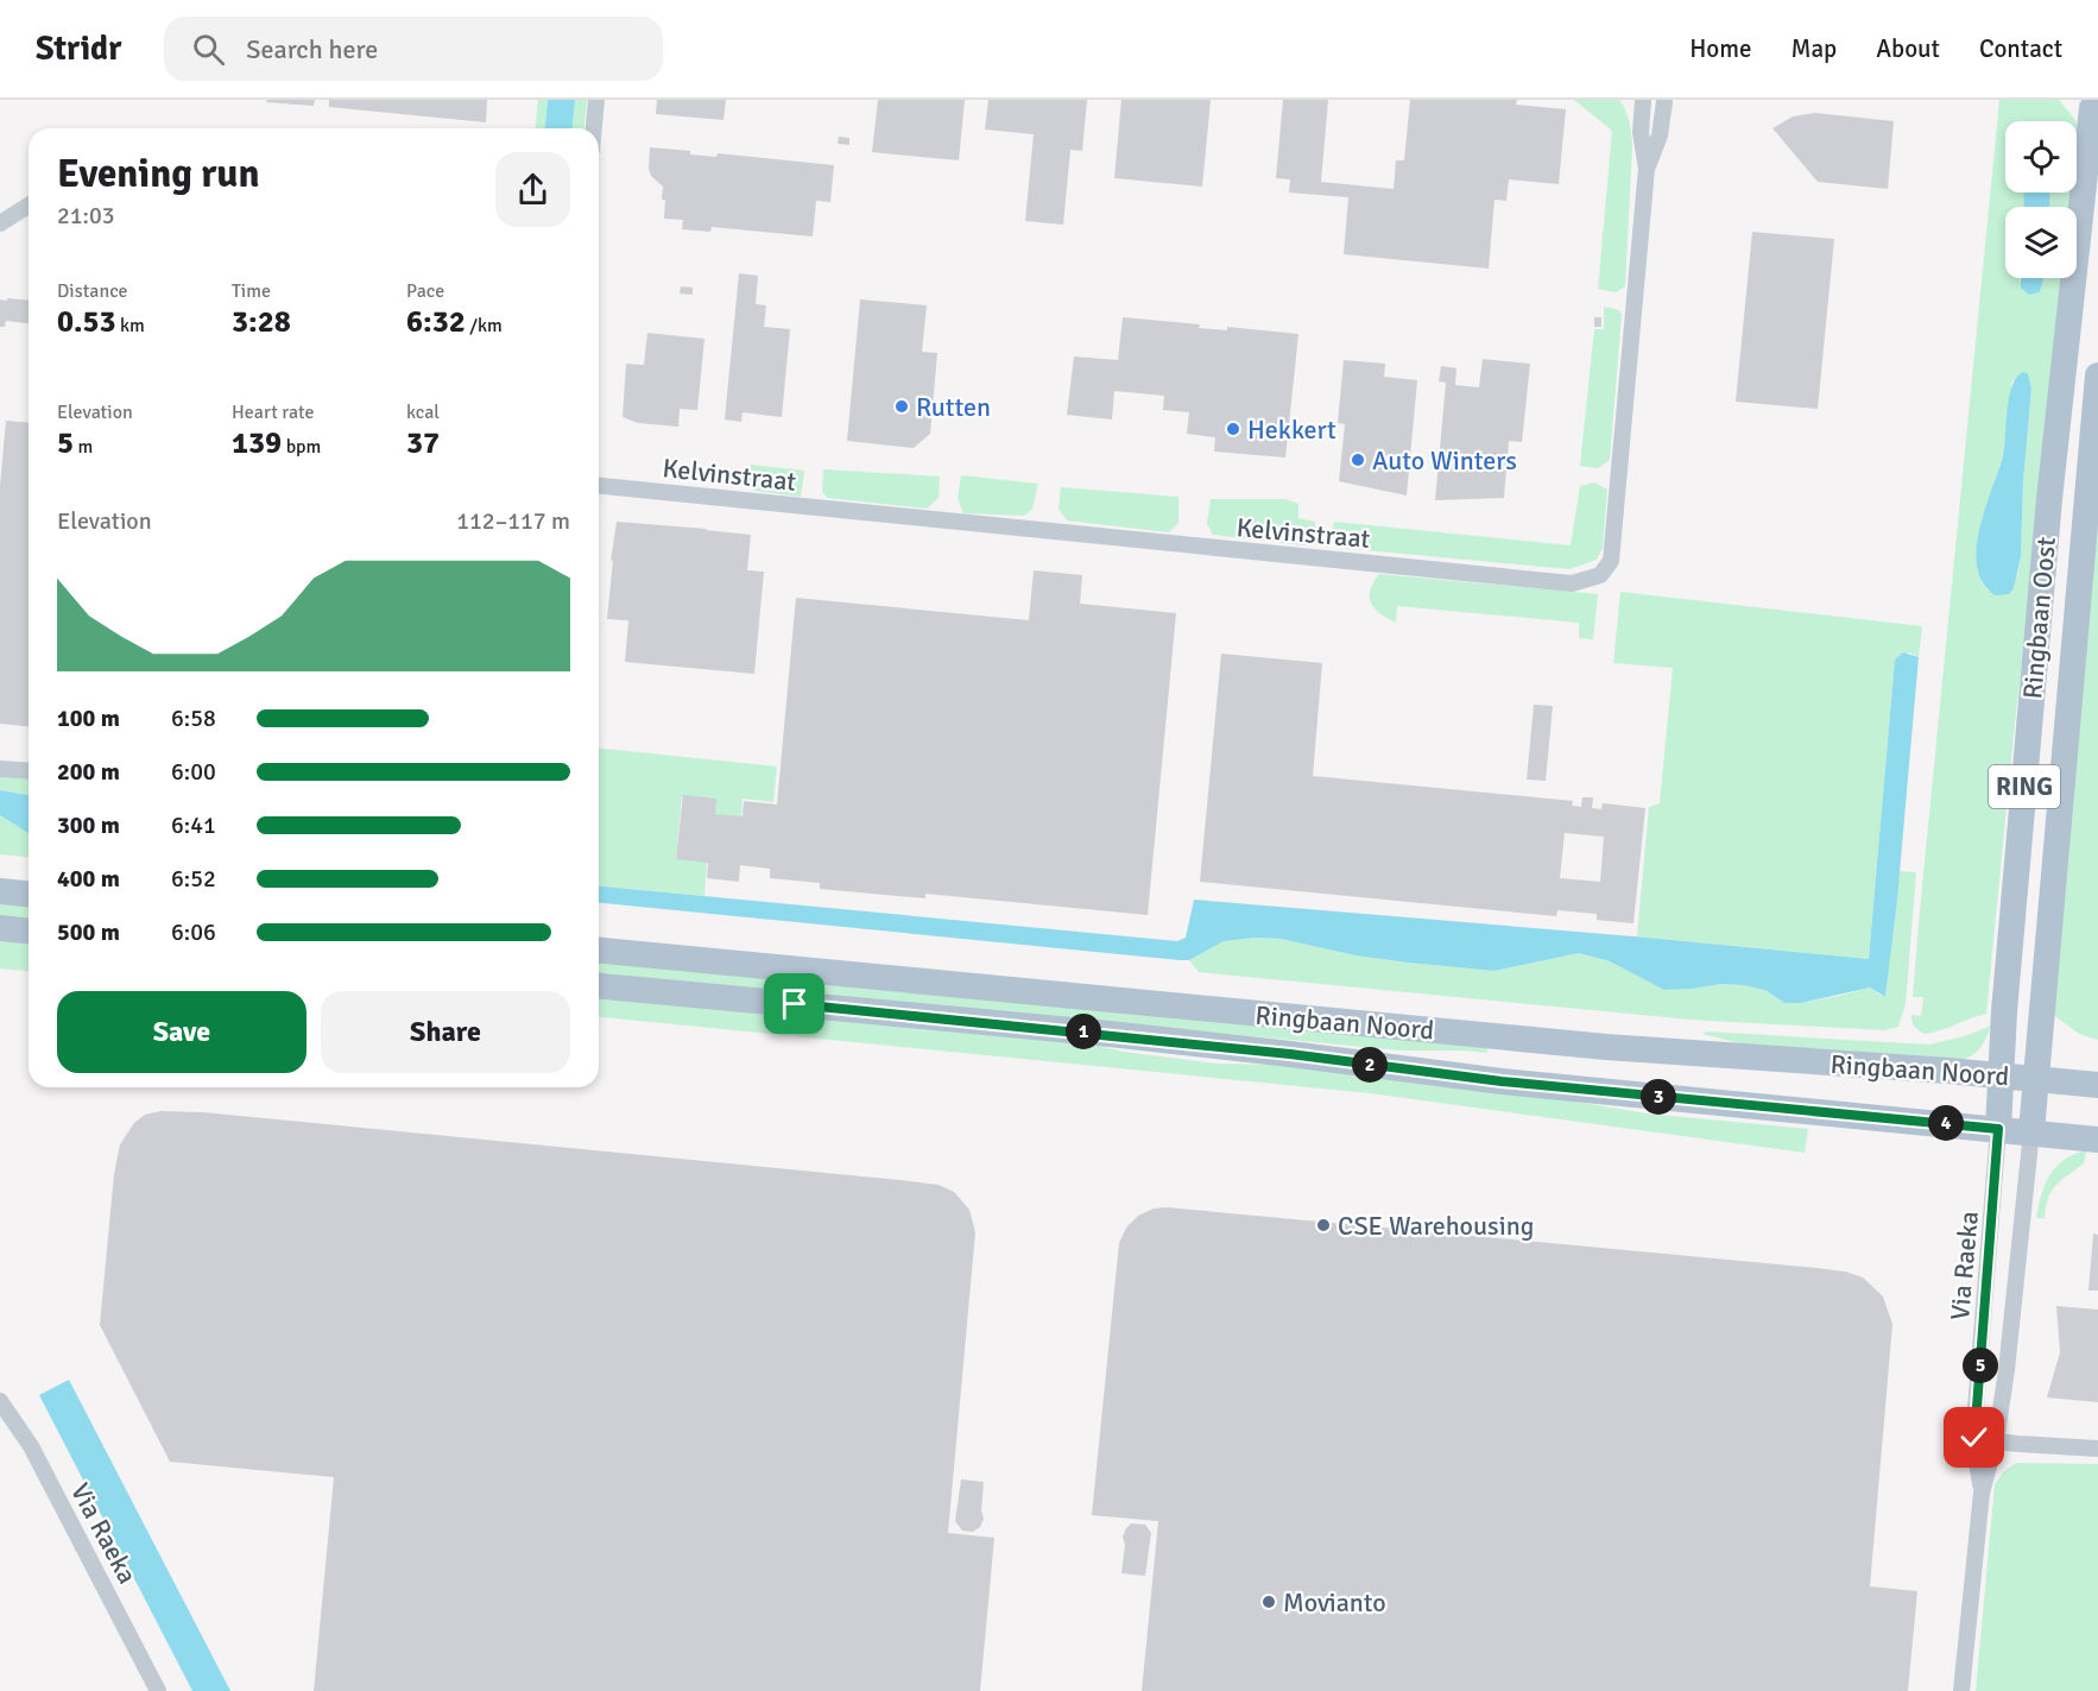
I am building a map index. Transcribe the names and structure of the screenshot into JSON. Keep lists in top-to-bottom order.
{
  "streets": {
    "main road": ["Ringbaan Oost", "RING", "Ringbaan Noord"],
    "street": ["Kelvinstraat", "Via Raeka"]
  },
  "crossings": [
    ["Ringbaan Oost", "Ringbaan Noord"],
    ["Ringbaan Oost", "Via Raeka"],
    ["Ringbaan Noord", "Via Raeka"]
  ],
  "places": [
    "Rutten",
    "Hekkert",
    "Auto Winters",
    "CSE Warehousing",
    "Movianto"
  ],
  "page": {
    "header": "Stridr",
    "search": "Search here",
    "nav": [
      "Home",
      "Map",
      "About",
      "Contact"
    ],
    "heading": ["Evening run", "21:03"],
    "stats": [
      ["Distance", "0.53 km"],
      ["Time", "3:28"],
      ["Pace", "6:32 /km"],
      ["Elevation", "5 m"],
      ["Heart rate", "139 bpm"],
      ["kcal", "37"]
    ],
    "chart": ["Elevation", "112–117 m"],
    "list": [
      {
        "name": "100 m",
        "note": "6:58"
      },
      {
        "name": "200 m",
        "note": "6:00"
      },
      {
        "name": "300 m",
        "note": "6:41"
      },
      {
        "name": "400 m",
        "note": "6:52"
      },
      {
        "name": "500 m",
        "note": "6:06"
      }
    ],
    "buttons": ["Save", "Share"],
    "pins": [
      "1",
      "2",
      "3",
      "4",
      "5"
    ]
  }
}
